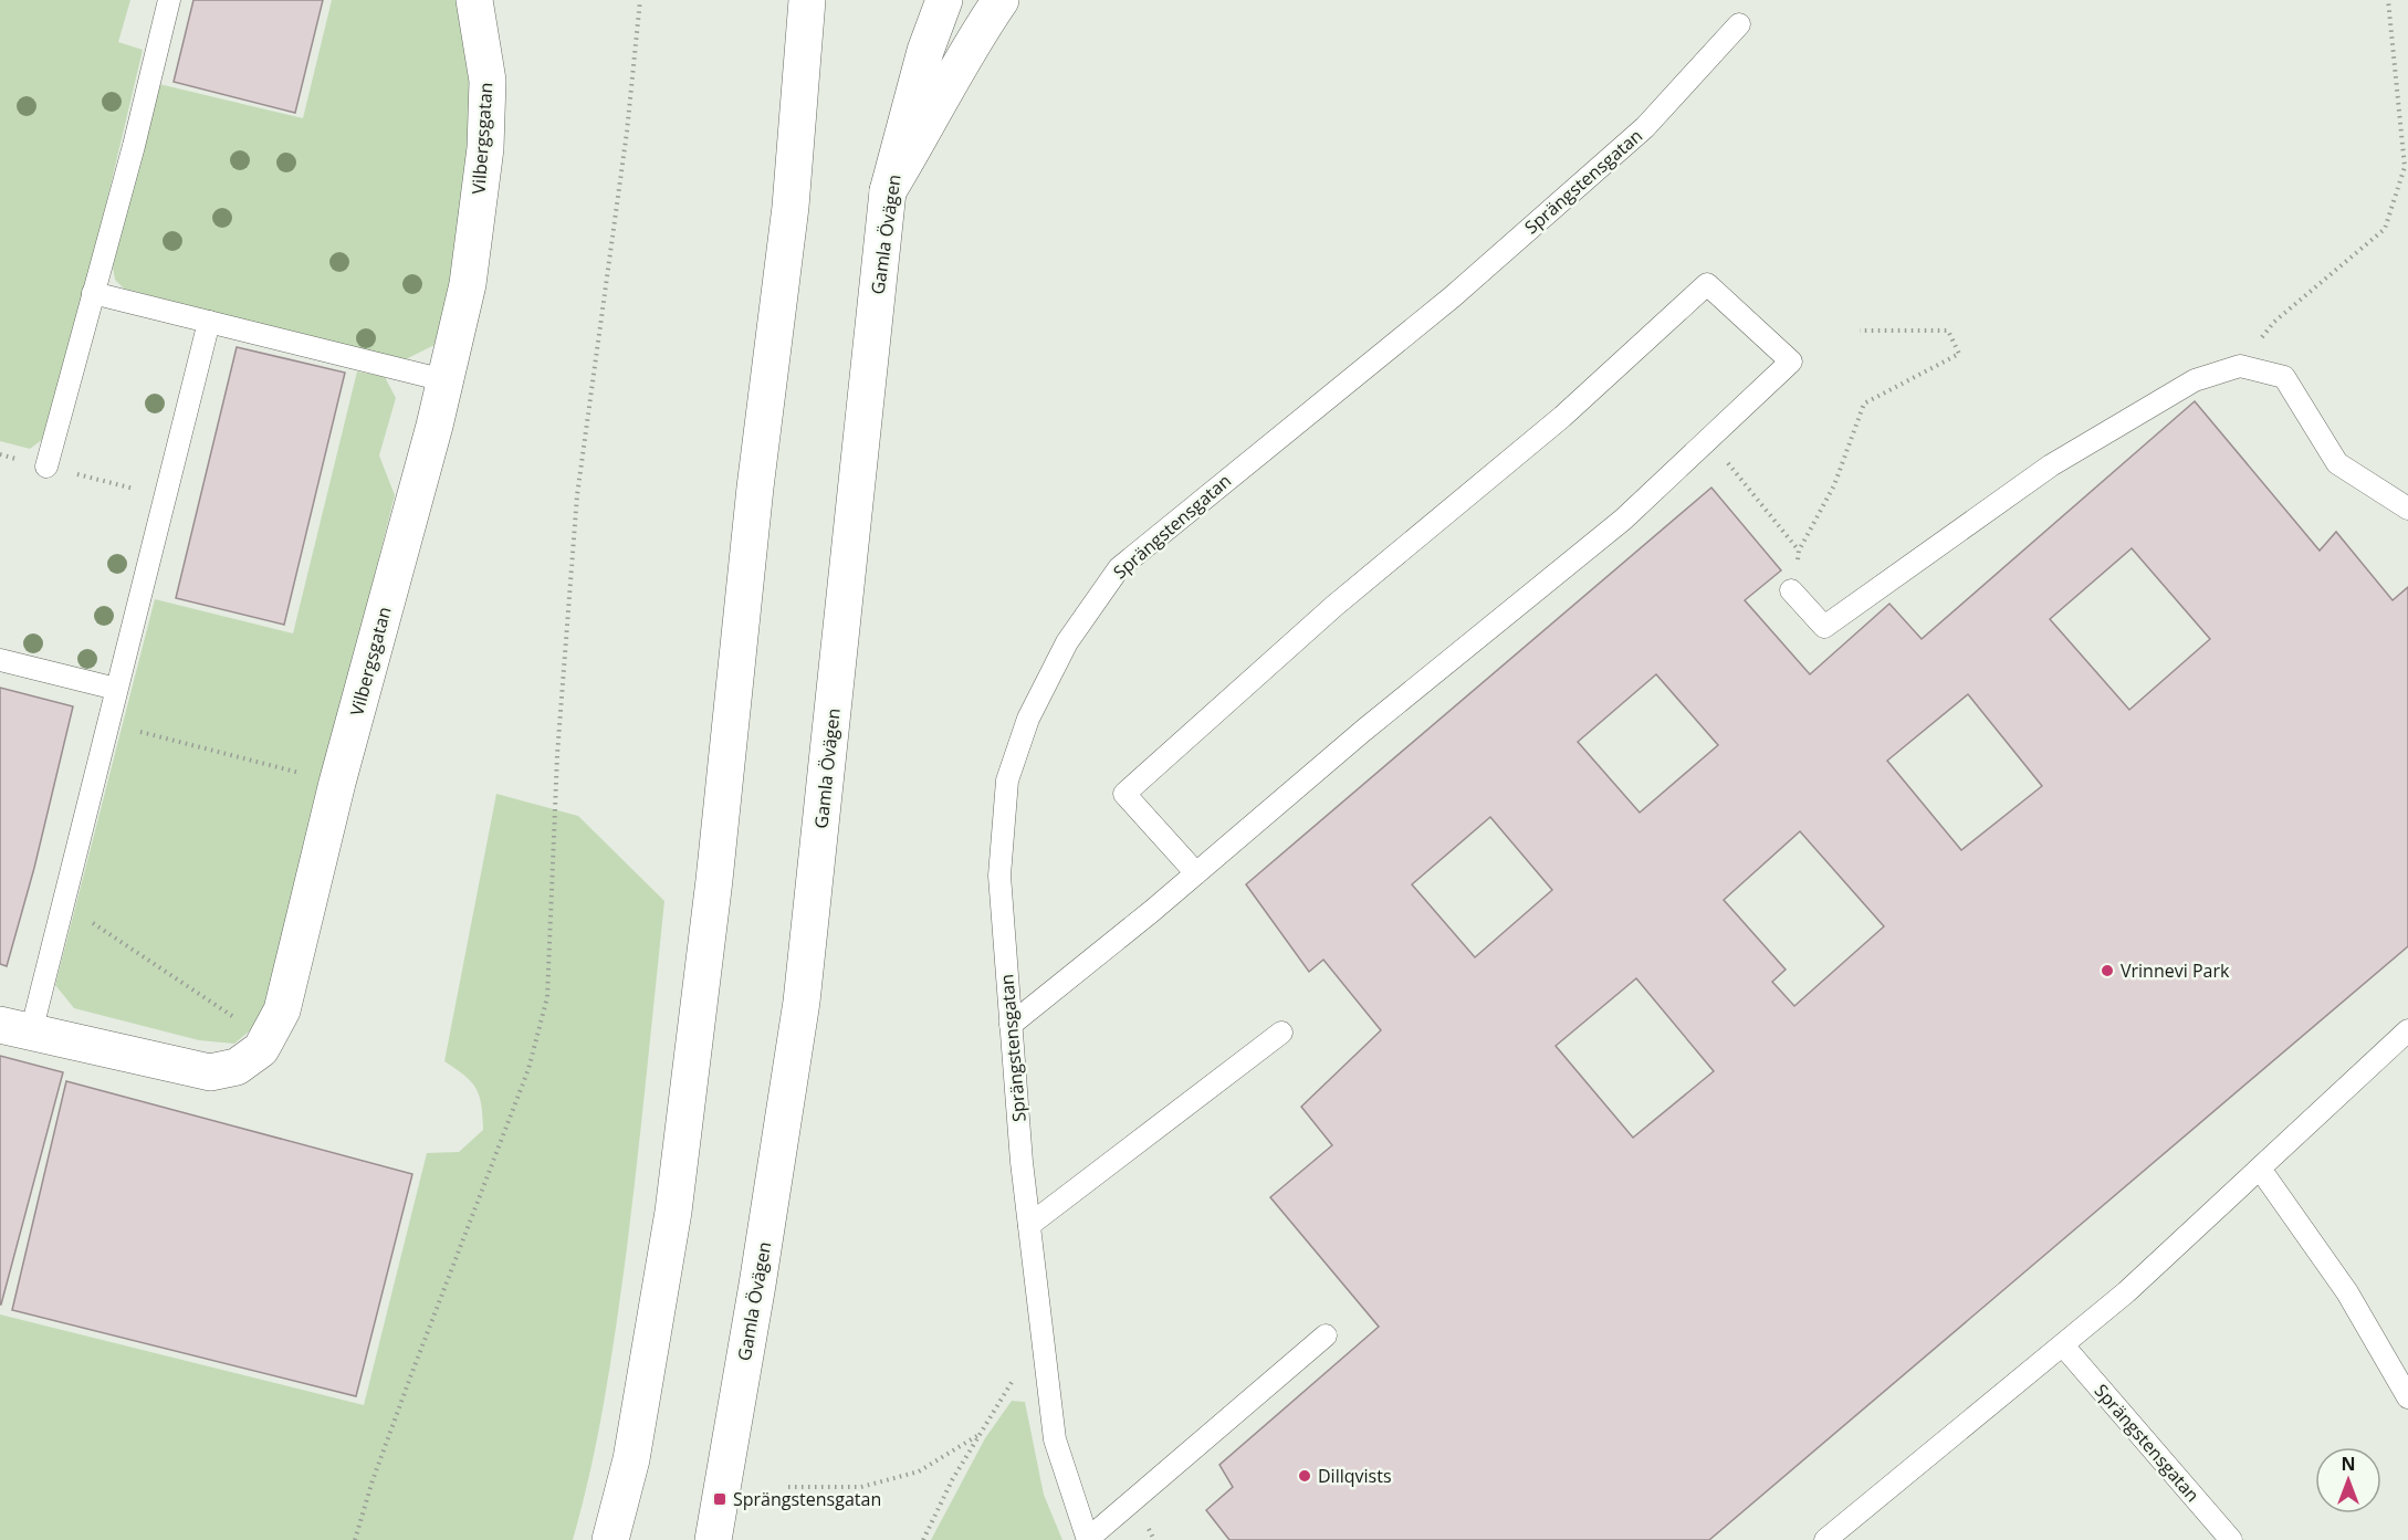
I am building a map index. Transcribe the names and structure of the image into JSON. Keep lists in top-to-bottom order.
{
  "streets": {
    "main road": ["Vilbergsgatan", "Gamla Övägen"],
    "lane": ["Sprängstensgatan"]
  },
  "places": {
    "other": ["Vrinnevi Park", "Dillqvists"],
    "transit": ["Sprängstensgatan"]
  },
  "north": "top"
}
